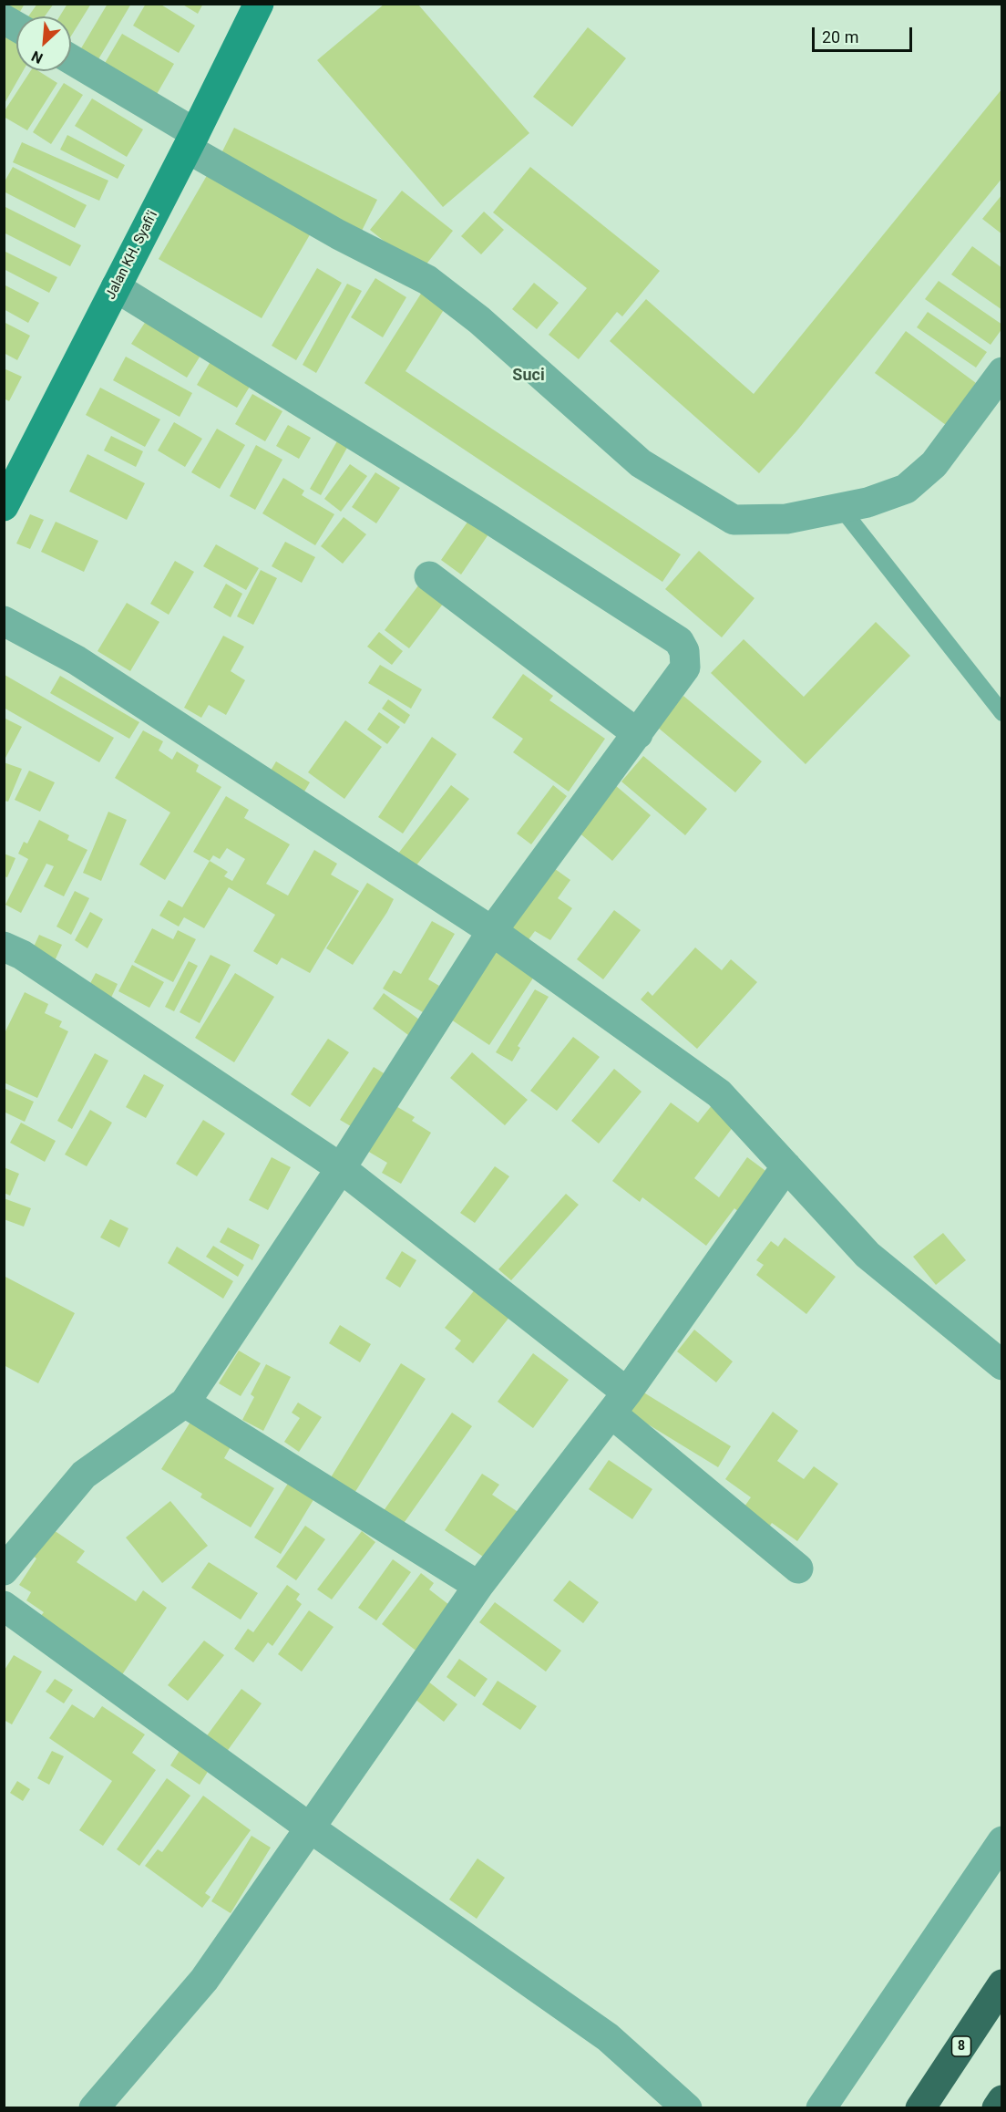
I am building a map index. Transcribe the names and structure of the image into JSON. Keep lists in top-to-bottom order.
{
  "streets": {
    "highway": ["8"],
    "main road": ["Jalan KH. Syafi'i"]
  },
  "districts": ["Suci"],
  "scale_bar": "20 m",
  "north": "bottom left"
}
